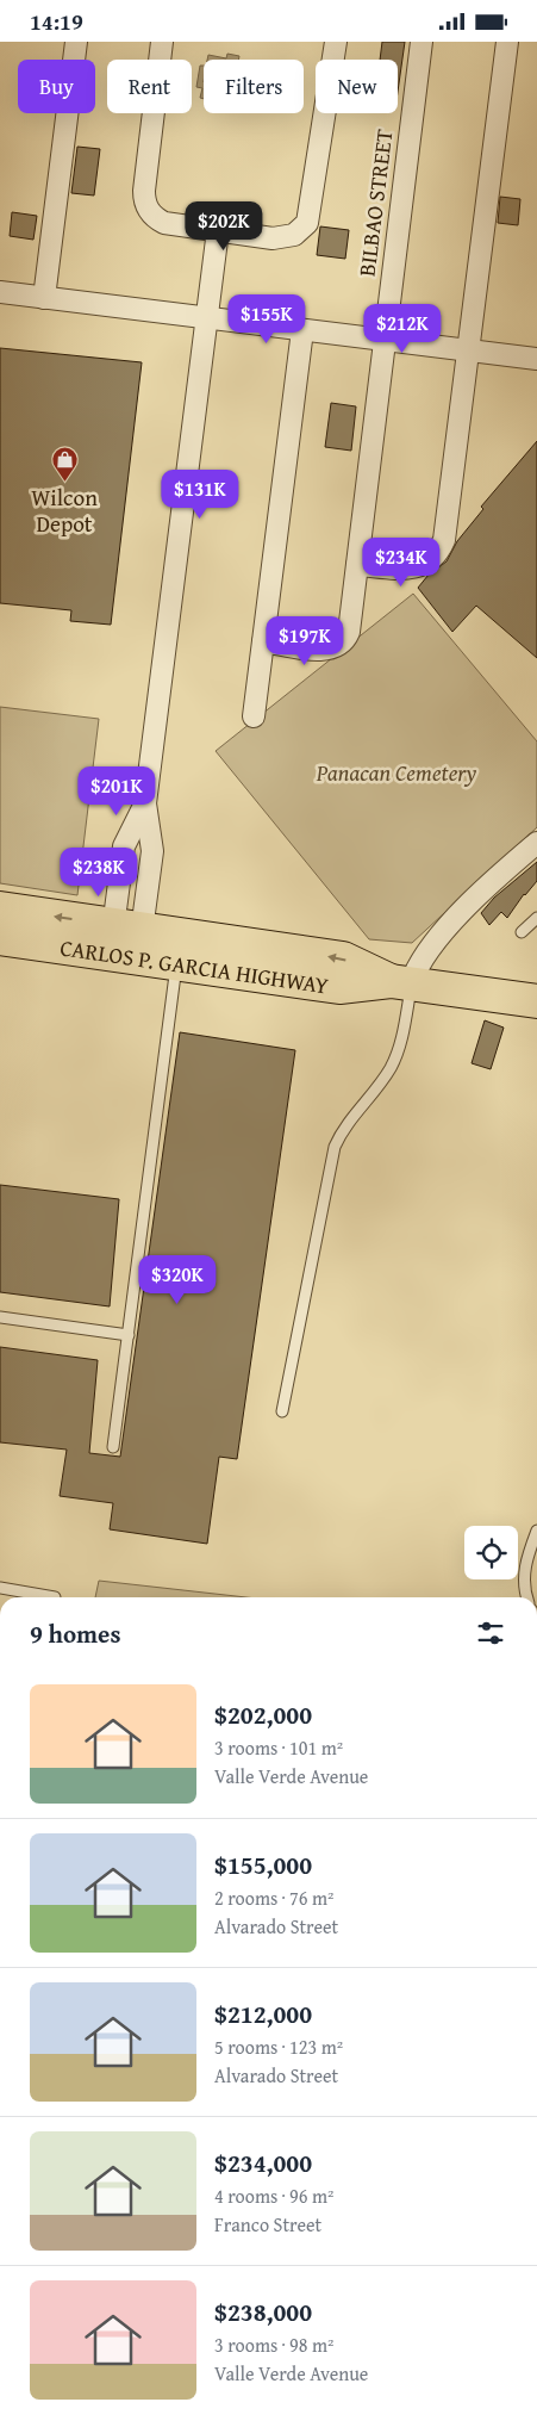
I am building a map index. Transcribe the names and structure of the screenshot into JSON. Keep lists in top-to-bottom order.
{
  "streets": {
    "main road": ["CARLOS P. GARCIA HIGHWAY"],
    "street": ["BILBAO STREET"]
  },
  "parks": ["Panacan Cemetery"],
  "places": {
    "shop": ["Wilcon Depot"]
  },
  "page": {
    "status": "14:19",
    "chip": [
      "Buy",
      "Rent",
      "Filters",
      "New"
    ],
    "price": [
      "$202K",
      "$155K",
      "$212K",
      "$131K",
      "$234K",
      "$197K",
      "$201K",
      "$238K",
      "$320K"
    ],
    "heading": "9 homes",
    "list": [
      {
        "name": "$202,000",
        "note": "3 rooms · 101 m² · Valle Verde Avenue"
      },
      {
        "name": "$155,000",
        "note": "2 rooms · 76 m² · Alvarado Street"
      },
      {
        "name": "$212,000",
        "note": "5 rooms · 123 m² · Alvarado Street"
      },
      {
        "name": "$234,000",
        "note": "4 rooms · 96 m² · Franco Street"
      },
      {
        "name": "$238,000",
        "note": "3 rooms · 98 m² · Valle Verde Avenue"
      }
    ]
  }
}
